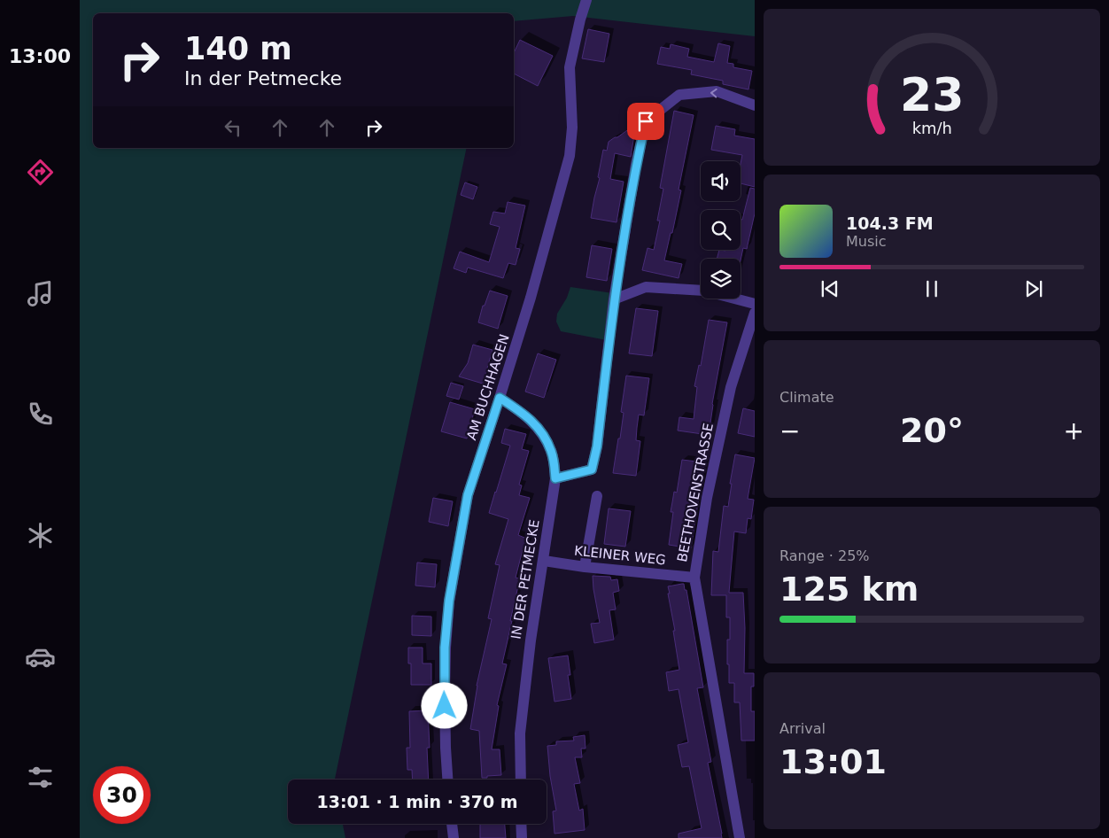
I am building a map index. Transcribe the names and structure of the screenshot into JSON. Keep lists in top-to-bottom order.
{
  "streets": {
    "street": [
      "AM BUCHHAGEN",
      "BEETHOVENSTRASSE",
      "KLEINER WEG",
      "IN DER PETMECKE"
    ]
  },
  "crossings": [
    ["AM BUCHHAGEN", "IN DER PETMECKE"],
    ["BEETHOVENSTRASSE", "KLEINER WEG"],
    ["KLEINER WEG", "IN DER PETMECKE"]
  ],
  "page": {
    "tabs": "13:00",
    "turn": ["140 m", "In der Petmecke"],
    "song": ["104.3 FM", "Music"],
    "tile": [
      "Climate",
      ["Range · 25%", "125 km"],
      ["Arrival", "13:01"]
    ],
    "heat": ["−", "20°", "+"],
    "limit": "30",
    "trip": "13:01 · 1 min · 370 m",
    "gauge": ["23", "km/h"]
  }
}
